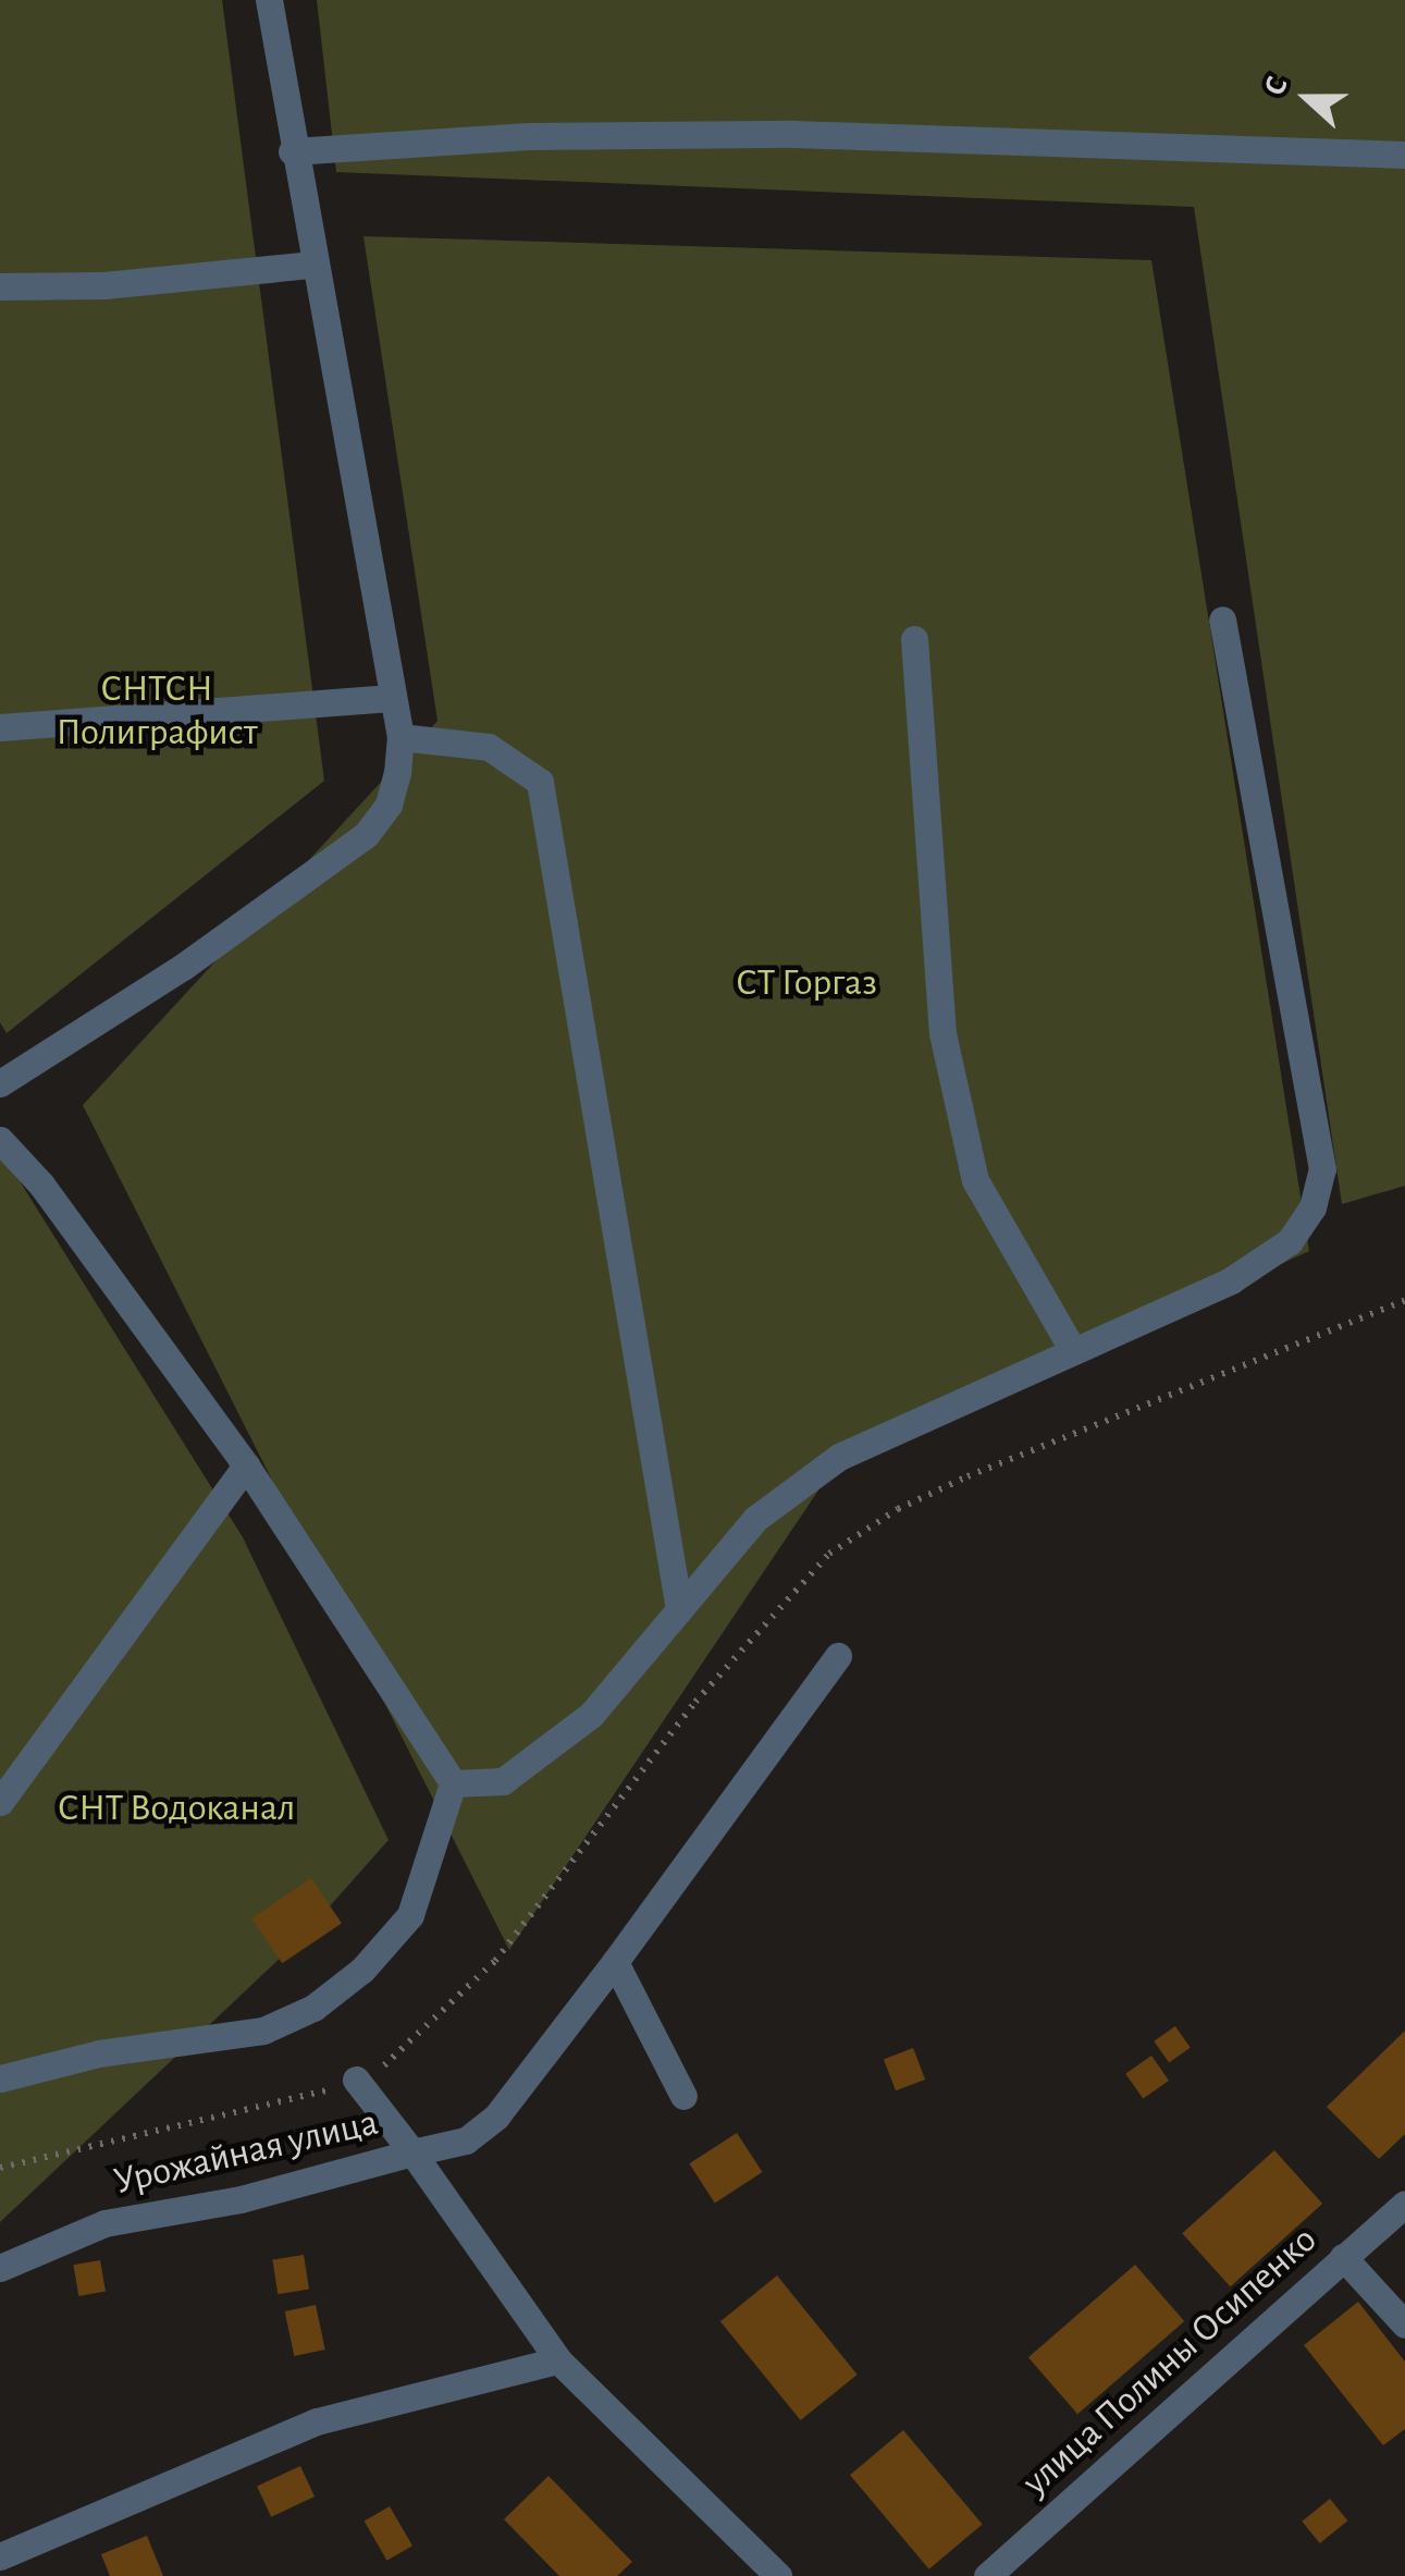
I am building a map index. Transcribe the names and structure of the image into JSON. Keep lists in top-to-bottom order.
{
  "streets": {
    "street": ["Урожайная улица", "улица Полины Осипенко"]
  },
  "parks": ["СНТСН Полиграфист", "СТ Горгаз", "СНТ Водоканал"],
  "north": "left"
}
